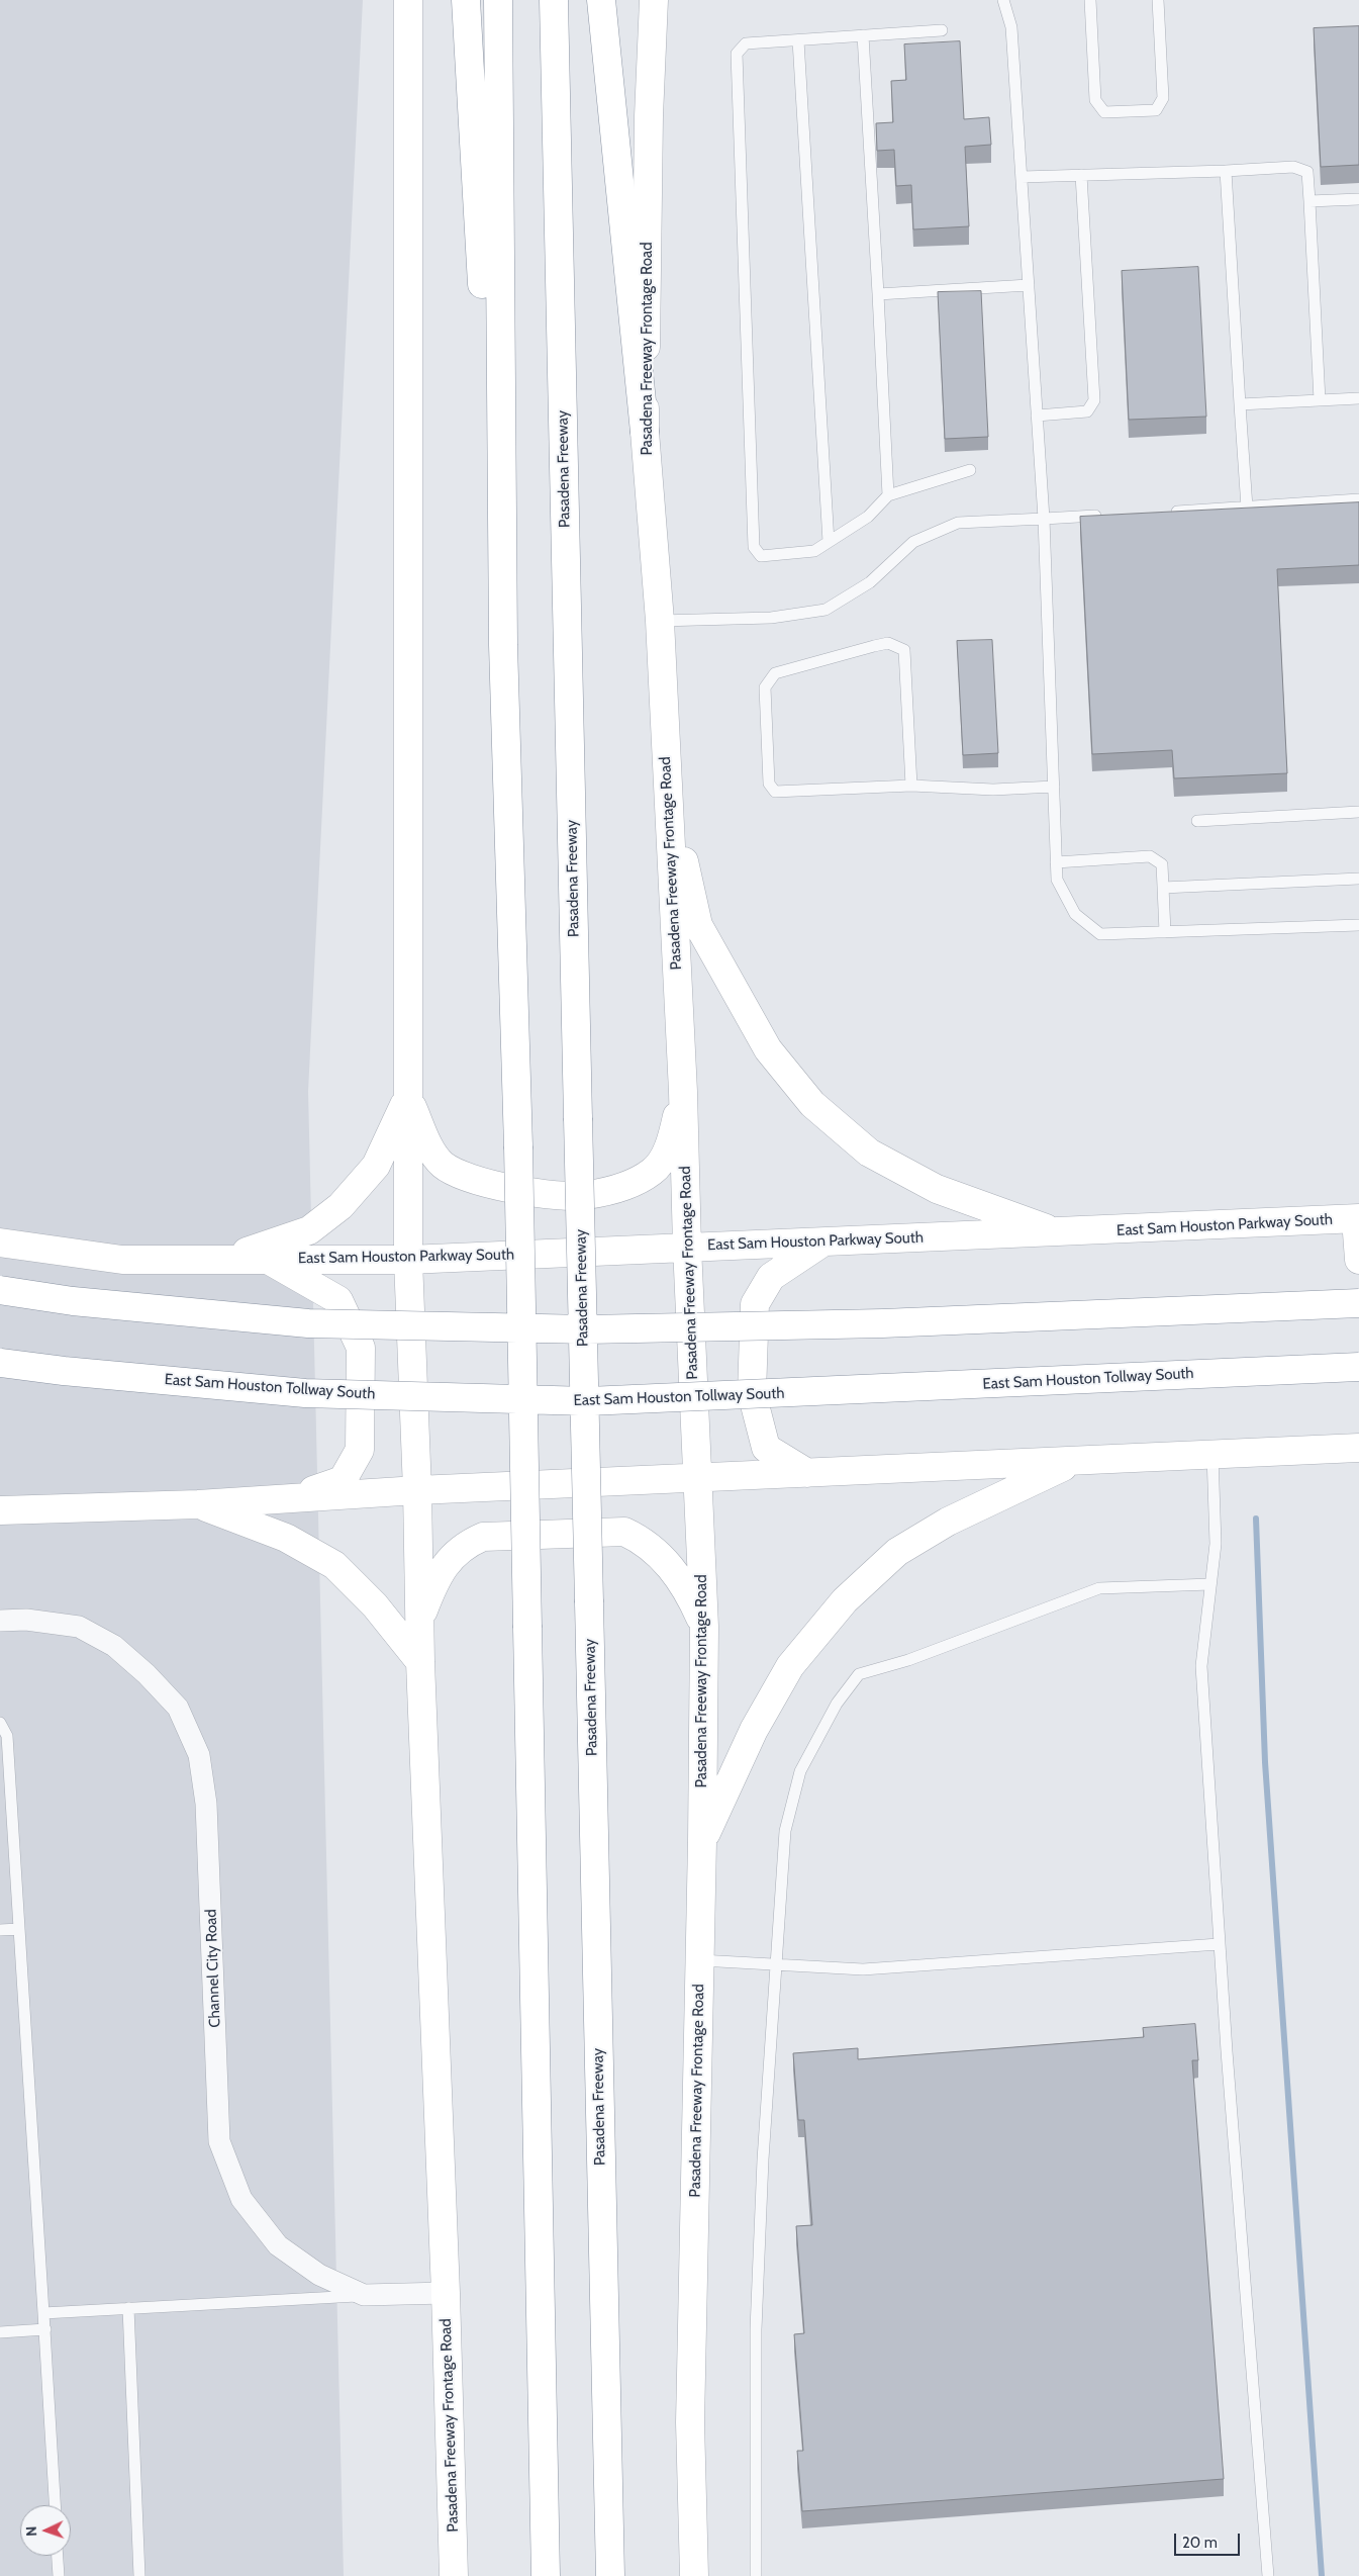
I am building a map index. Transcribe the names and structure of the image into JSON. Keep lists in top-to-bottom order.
{
  "streets": {
    "main road": [
      "Pasadena Freeway Frontage Road",
      "Pasadena Freeway",
      "East Sam Houston Parkway South",
      "East Sam Houston Tollway South"
    ],
    "street": ["Channel City Road"]
  },
  "crossings": [
    ["Pasadena Freeway Frontage Road", "East Sam Houston Parkway South"],
    ["Pasadena Freeway Frontage Road", "Channel City Road"]
  ],
  "scale_bar": "20 m",
  "north": "left"
}
